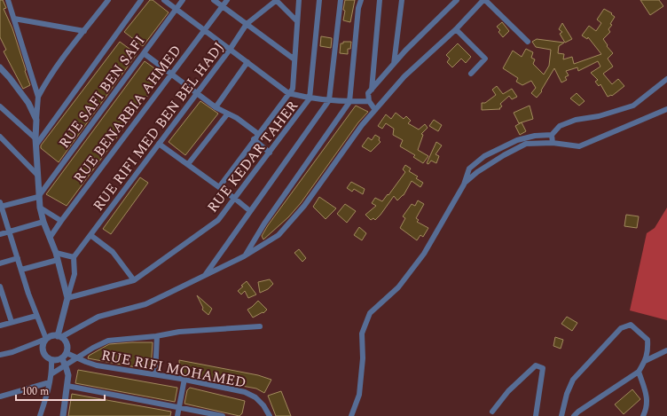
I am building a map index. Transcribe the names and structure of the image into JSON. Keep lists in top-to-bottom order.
{
  "streets": {
    "street": [
      "RUE SAFI BEN SAFI",
      "RUE BENARBIA AHMED",
      "RUE RIFI MED BEN BEL HADJ",
      "RUE KEDAR TAHER",
      "RUE RIFI MOHAMED"
    ]
  },
  "scale_bar": "100 m"
}
